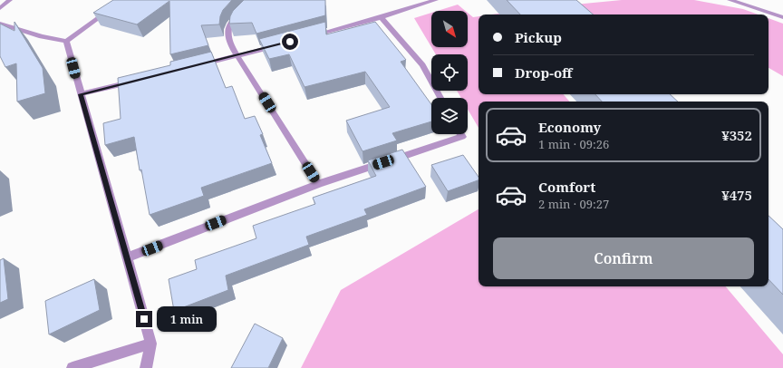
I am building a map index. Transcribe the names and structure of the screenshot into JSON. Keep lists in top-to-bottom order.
{
  "north": "bottom right",
  "page": {
    "banner": ["Pickup", "Drop-off"],
    "list": [
      {
        "name": "Economy",
        "note": "1 min · 09:26",
        "value": "¥352"
      },
      {
        "name": "Comfort",
        "note": "2 min · 09:27",
        "value": "¥475"
      }
    ],
    "buttons": "Confirm",
    "bubble": "1 min"
  }
}
